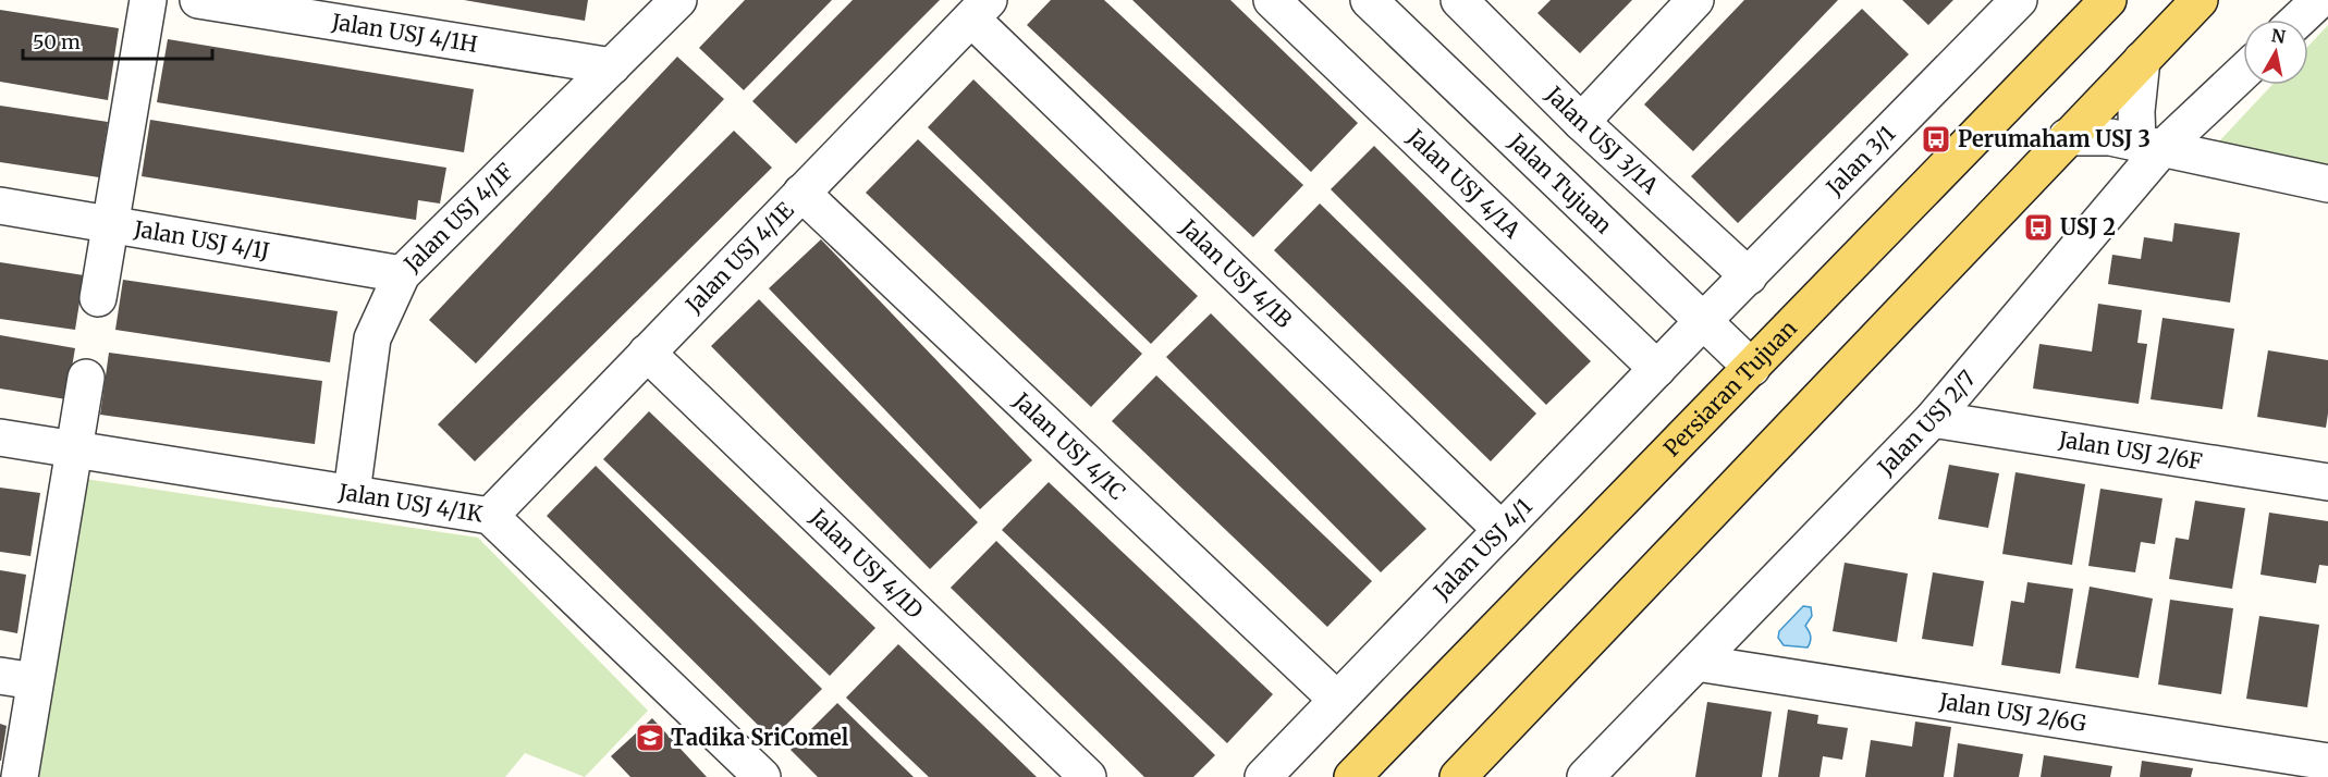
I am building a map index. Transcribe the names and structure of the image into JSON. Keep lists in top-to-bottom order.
{
  "streets": {
    "main road": ["Persiaran Tujuan"],
    "street": [
      "Jalan USJ 4/1H",
      "Jalan USJ 3/1A",
      "Jalan 3/1",
      "Jalan Tujuan",
      "Jalan USJ 4/1A",
      "Jalan USJ 4/1F",
      "Jalan USJ 4/1J",
      "Jalan USJ 4/1E",
      "Jalan USJ 4/1B",
      "Jalan USJ 2/7",
      "Jalan USJ 4/1C",
      "Jalan USJ 2/6F",
      "Jalan USJ 4/1K",
      "Jalan USJ 4/1",
      "Jalan USJ 4/1D",
      "Jalan USJ 2/6G"
    ]
  },
  "crossings": [
    ["Jalan USJ 4/1H", "Jalan USJ 4/1F"],
    ["Jalan USJ 3/1A", "Jalan 3/1"],
    ["Jalan 3/1", "Jalan Tujuan"],
    ["Jalan 3/1", "Jalan USJ 4/1"],
    ["Jalan Tujuan", "Persiaran Tujuan"],
    ["Jalan Tujuan", "Jalan USJ 4/1"],
    ["Jalan USJ 4/1A", "Jalan USJ 4/1"],
    ["Jalan USJ 4/1F", "Jalan USJ 4/1J"],
    ["Jalan USJ 4/1F", "Jalan USJ 4/1K"],
    ["Jalan USJ 4/1E", "Jalan USJ 4/1B"],
    ["Jalan USJ 4/1E", "Jalan USJ 4/1C"],
    ["Jalan USJ 4/1E", "Jalan USJ 4/1K"],
    ["Jalan USJ 4/1E", "Jalan USJ 4/1D"],
    ["Jalan USJ 4/1B", "Jalan USJ 4/1"],
    ["Jalan USJ 2/7", "Jalan USJ 2/6F"],
    ["Jalan USJ 2/7", "Jalan USJ 2/6G"],
    ["Jalan USJ 4/1C", "Jalan USJ 4/1"]
  ],
  "places": {
    "bus stop": ["Perumaham USJ 3", "USJ 2"],
    "school or university": ["Tadika SriComel"]
  },
  "scale_bar": "50 m",
  "north": "top"
}
